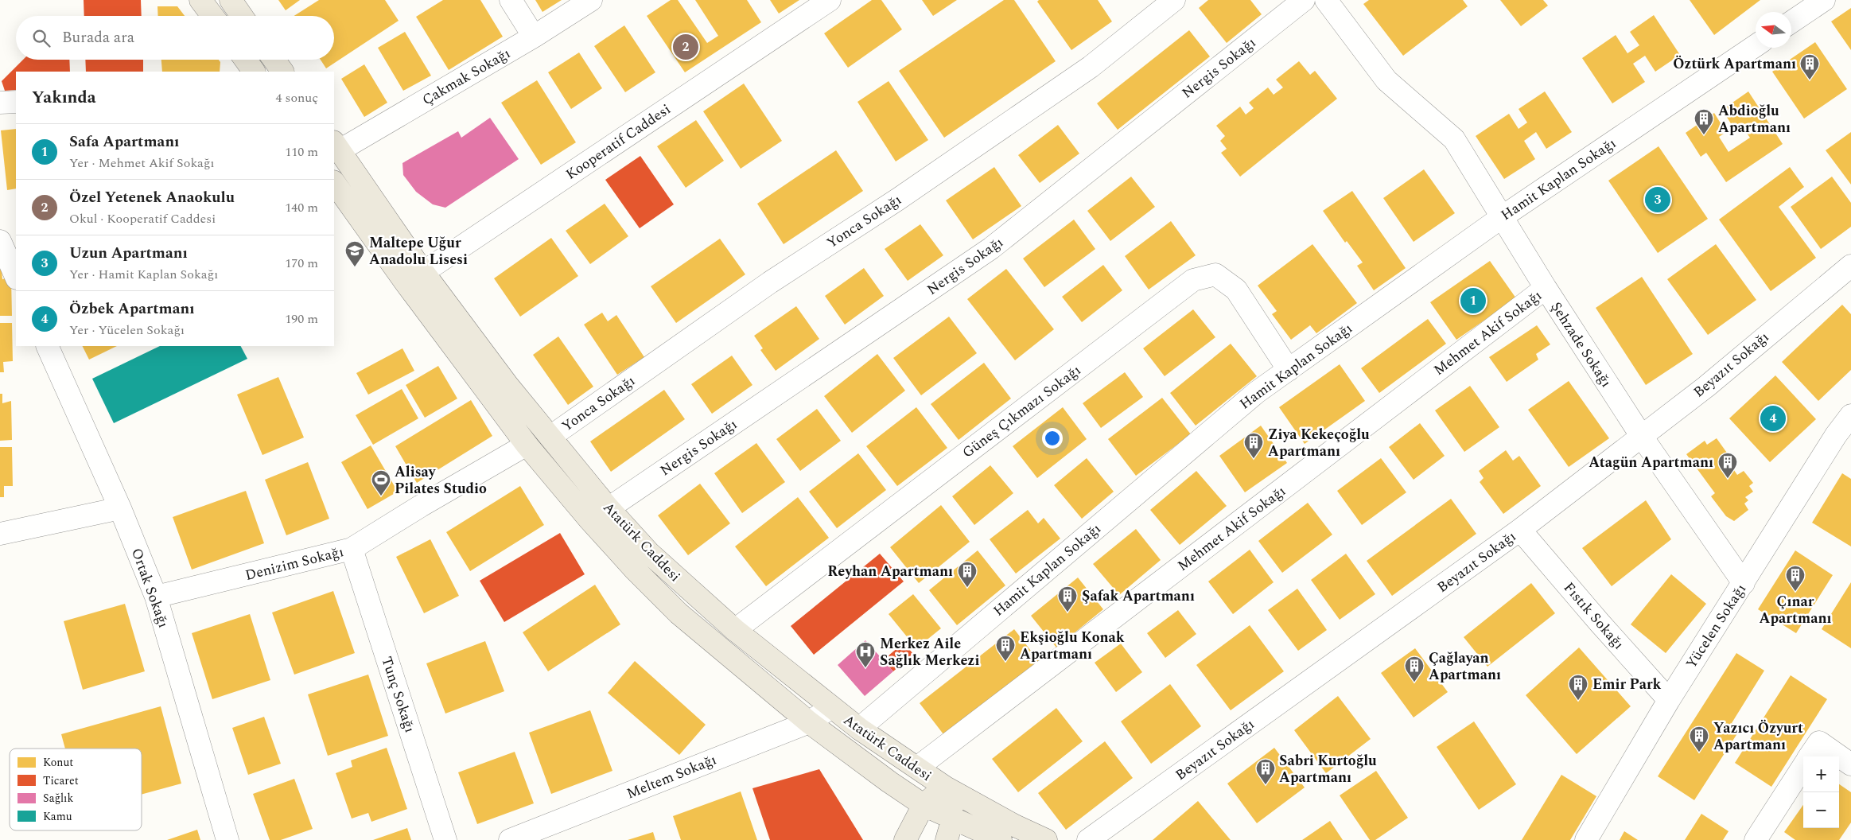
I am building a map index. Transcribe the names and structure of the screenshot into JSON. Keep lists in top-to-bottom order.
{
  "streets": {
    "main road": ["Atatürk Caddesi"],
    "street": [
      "Nergis Sokağı",
      "Çakmak Sokağı",
      "Kooperatif Caddesi",
      "Hamit Kaplan Sokağı",
      "Yonca Sokağı",
      "Mehmet Akif Sokağı",
      "Şehzade Sokağı",
      "Beyazıt Sokağı",
      "Güneş Çıkmazı Sokağı",
      "Denizim Sokağı",
      "Ortak Sokağı",
      "Fıstık Sokağı",
      "Yücelen Sokağı",
      "Tunç Sokağı",
      "Meltem Sokağı"
    ]
  },
  "crossings": [
    ["Nergis Sokağı", "Atatürk Caddesi"],
    ["Çakmak Sokağı", "Atatürk Caddesi"],
    ["Kooperatif Caddesi", "Atatürk Caddesi"],
    ["Hamit Kaplan Sokağı", "Şehzade Sokağı"],
    ["Hamit Kaplan Sokağı", "Güneş Çıkmazı Sokağı"],
    ["Hamit Kaplan Sokağı", "Atatürk Caddesi"],
    ["Yonca Sokağı", "Atatürk Caddesi"],
    ["Mehmet Akif Sokağı", "Şehzade Sokağı"],
    ["Mehmet Akif Sokağı", "Atatürk Caddesi"],
    ["Şehzade Sokağı", "Beyazıt Sokağı"],
    ["Şehzade Sokağı", "Yücelen Sokağı"],
    ["Beyazıt Sokağı", "Fıstık Sokağı"],
    ["Güneş Çıkmazı Sokağı", "Atatürk Caddesi"],
    ["Atatürk Caddesi", "Denizim Sokağı"],
    ["Atatürk Caddesi", "Meltem Sokağı"],
    ["Denizim Sokağı", "Ortak Sokağı"],
    ["Denizim Sokağı", "Tunç Sokağı"],
    ["Fıstık Sokağı", "Yücelen Sokağı"]
  ],
  "places": {
    "building": [
      "Öztürk Apartmanı",
      "Abdioğlu Apartmanı",
      "Ziya Kekeçoğlu Apartmanı",
      "Atagün Apartmanı",
      "Reyhan Apartmanı",
      "Çınar Apartmanı",
      "Şafak Apartmanı",
      "Ekşioğlu Konak Apartmanı",
      "Çağlayan Apartmanı",
      "Emir Park",
      "Yazıcı Özyurt Apartmanı",
      "Sabri Kurtoğlu Apartmanı"
    ],
    "school or university": ["Maltepe Uğur Anadolu Lisesi"],
    "sports": ["Alisay Pilates Studio"],
    "hospital": ["Merkez Aile Sağlık Merkezi"]
  },
  "legend": [
    "Konut",
    "Ticaret",
    "Sağlık",
    "Kamu"
  ],
  "north": "left",
  "page": {
    "search": "Burada ara",
    "pins": [
      "2",
      "3",
      "1",
      "4"
    ],
    "heading": ["Yakında", "4 sonuç"],
    "list": [
      {
        "mark": "1",
        "name": "Safa Apartmanı",
        "note": "Yer · Mehmet Akif Sokağı",
        "value": "110 m"
      },
      {
        "mark": "2",
        "name": "Özel Yetenek Anaokulu",
        "note": "Okul · Kooperatif Caddesi",
        "value": "140 m"
      },
      {
        "mark": "3",
        "name": "Uzun Apartmanı",
        "note": "Yer · Hamit Kaplan Sokağı",
        "value": "170 m"
      },
      {
        "mark": "4",
        "name": "Özbek Apartmanı",
        "note": "Yer · Yücelen Sokağı",
        "value": "190 m"
      }
    ],
    "map_buttons": ["+", "−"]
  }
}
